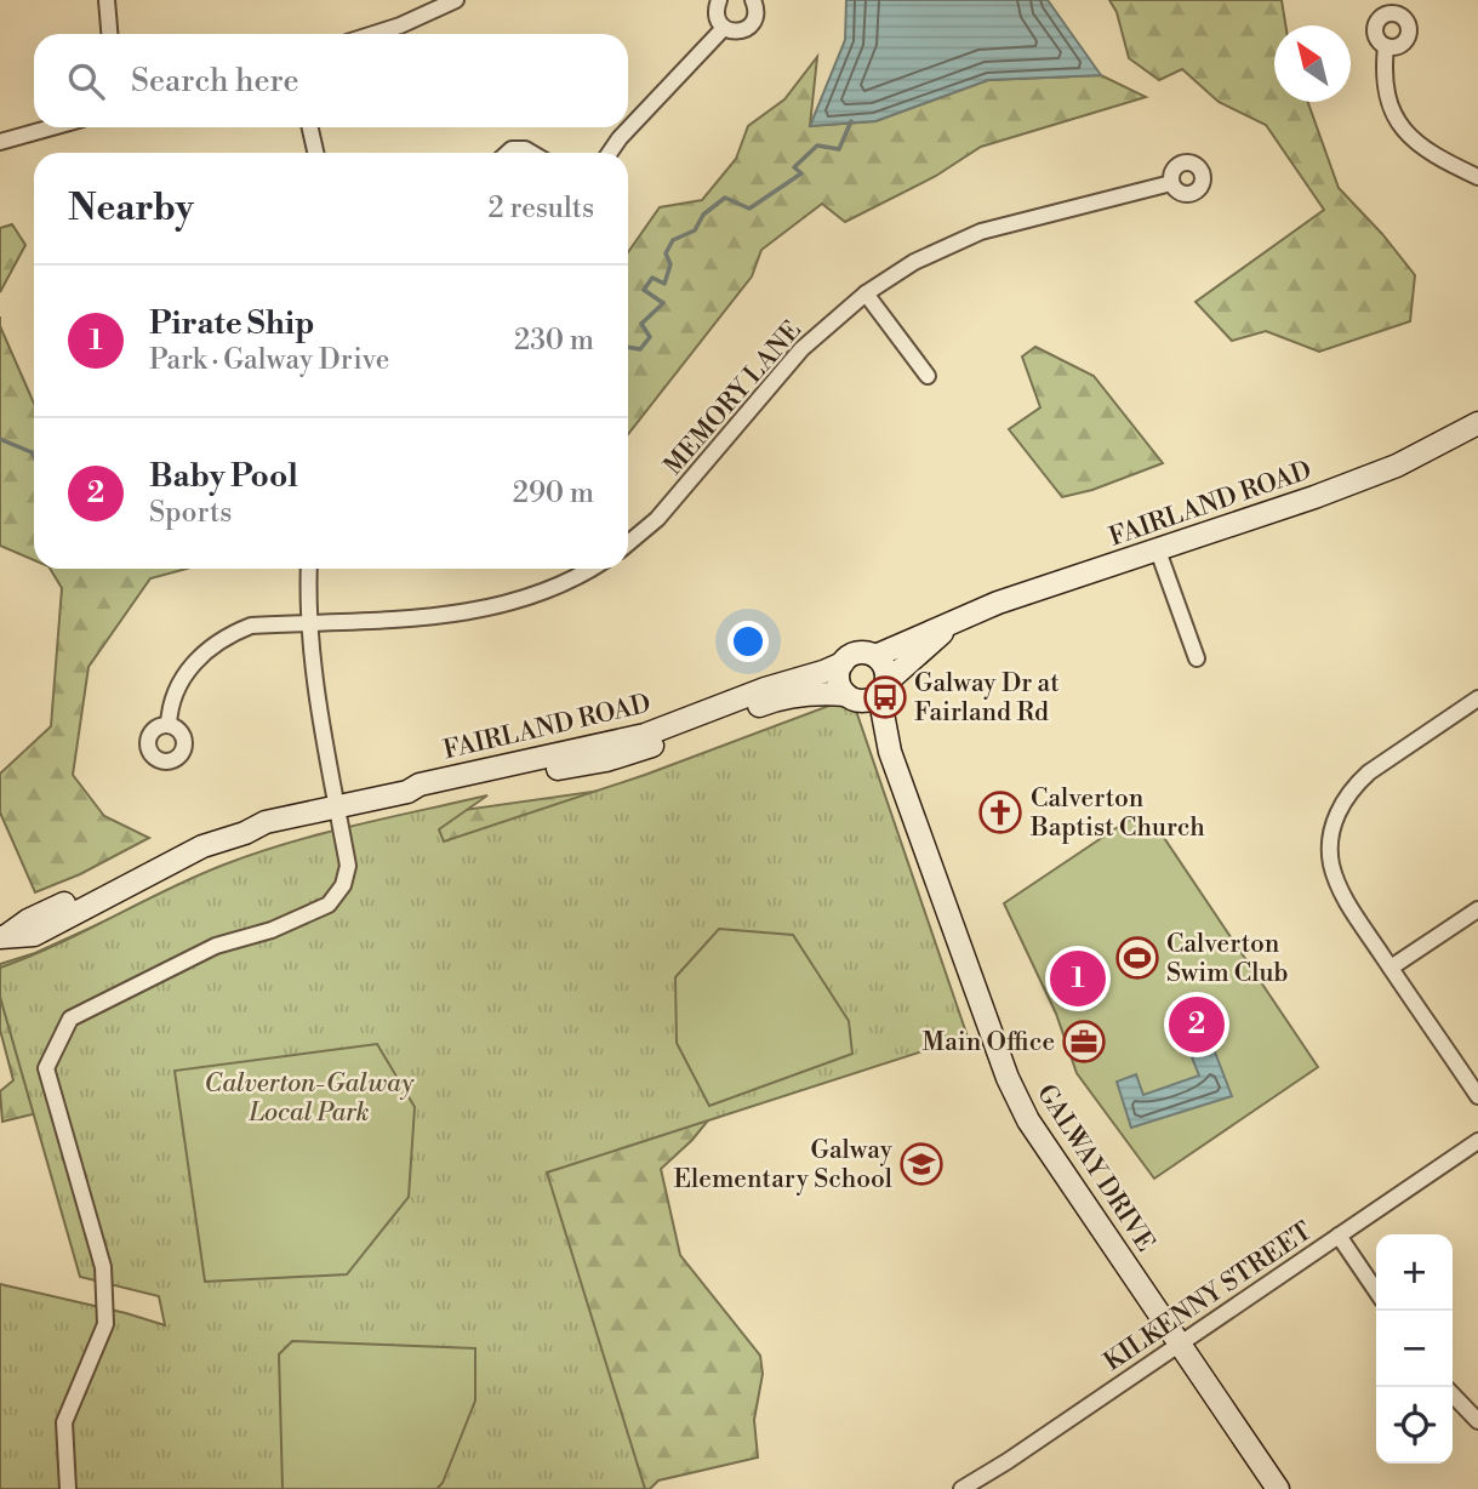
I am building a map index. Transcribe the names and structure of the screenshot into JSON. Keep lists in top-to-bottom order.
{
  "streets": {
    "main road": ["FAIRLAND ROAD", "GALWAY DRIVE"],
    "street": ["MEMORY LANE", "KILKENNY STREET"]
  },
  "crossings": [
    ["FAIRLAND ROAD", "GALWAY DRIVE"],
    ["GALWAY DRIVE", "KILKENNY STREET"]
  ],
  "parks": ["Calverton-Galway Local Park"],
  "places": {
    "bus stop": ["Galway Dr at Fairland Rd"],
    "church": ["Calverton Baptist Church"],
    "sports": ["Calverton Swim Club"],
    "office": ["Main Office"],
    "school or university": ["Galway Elementary School"]
  },
  "north": "top left",
  "page": {
    "search": "Search here",
    "heading": ["Nearby", "2 results"],
    "list": [
      {
        "mark": "1",
        "name": "Pirate Ship",
        "note": "Park · Galway Drive",
        "value": "230 m"
      },
      {
        "mark": "2",
        "name": "Baby Pool",
        "note": "Sports",
        "value": "290 m"
      }
    ],
    "pins": ["1", "2"],
    "map_buttons": ["+", "−"]
  }
}
